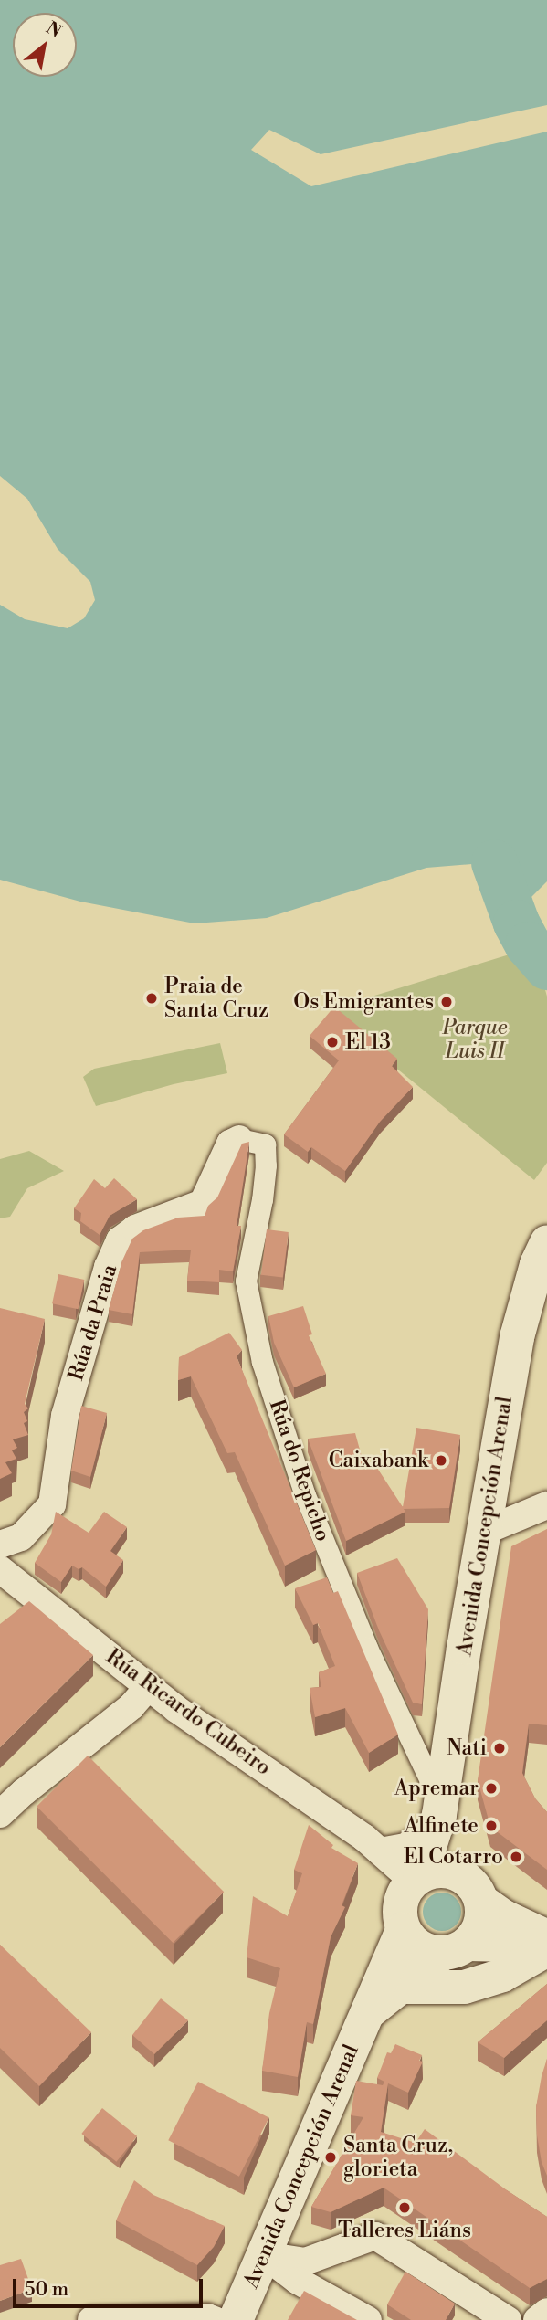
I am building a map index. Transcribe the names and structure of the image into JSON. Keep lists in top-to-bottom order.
{
  "streets": {
    "main road": ["Avenida Concepción Arenal"],
    "street": ["Rúa da Praia", "Rúa do Repicho", "Rúa Ricardo Cubeiro"]
  },
  "crossings": [
    ["Rúa da Praia", "Rúa do Repicho"],
    ["Rúa do Repicho", "Avenida Concepción Arenal"],
    ["Avenida Concepción Arenal", "Rúa Ricardo Cubeiro"]
  ],
  "parks": ["Parque Luis II"],
  "places": [
    "Praia de Santa Cruz",
    "Os Emigrantes",
    "El 13",
    "Caixabank",
    "Nati",
    "Apremar",
    "Alfinete",
    "El Cotarro",
    "Santa Cruz, glorieta",
    "Talleres Liáns"
  ],
  "scale_bar": "50 m",
  "north": "top right"
}
